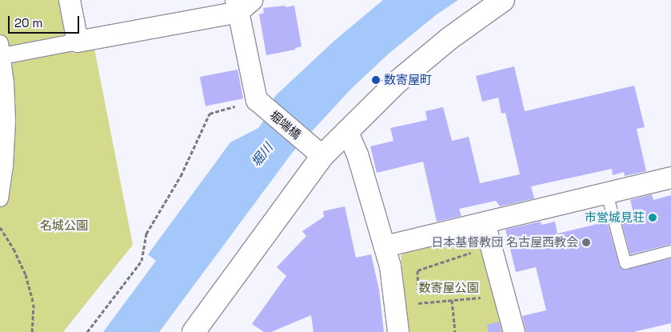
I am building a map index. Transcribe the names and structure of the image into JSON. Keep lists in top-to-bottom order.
{
  "streets": {
    "street": ["堀端橋"]
  },
  "water": ["堀川"],
  "parks": ["名城公園", "数寄屋公園"],
  "places": ["数寄屋町", "市営城見荘", "日本基督教団 名古屋西教会"],
  "scale_bar": "20 m"
}
